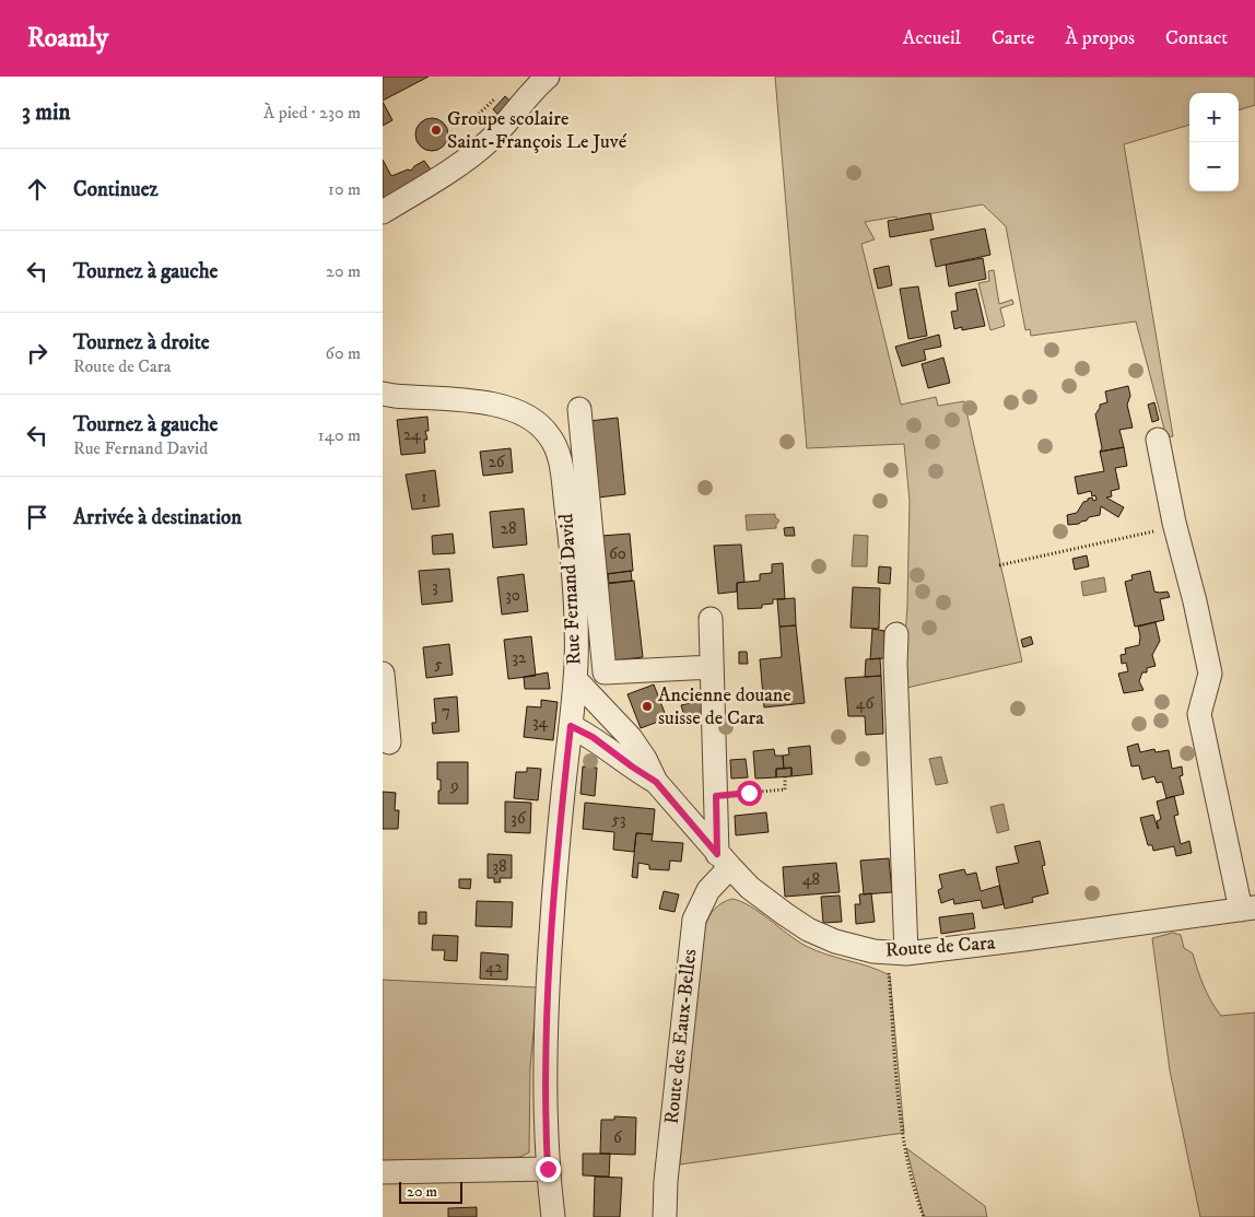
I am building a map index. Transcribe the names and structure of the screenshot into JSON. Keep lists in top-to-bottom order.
{
  "streets": {
    "street": ["Rue Fernand David", "Route de Cara", "Route des Eaux-Belles"]
  },
  "crossings": [
    ["Rue Fernand David", "Route de Cara"],
    ["Route de Cara", "Route des Eaux-Belles"]
  ],
  "places": ["Groupe scolaire Saint-François Le Juvé", "Ancienne douane suisse de Cara"],
  "house_numbers": [
    "24",
    "26",
    "1",
    "28",
    "60",
    "3",
    "30",
    "32",
    "5",
    "46",
    "7",
    "34",
    "9",
    "36",
    "53",
    "38",
    "48",
    "42",
    "6"
  ],
  "scale_bar": "20 m",
  "page": {
    "header": "Roamly",
    "nav": [
      "Accueil",
      "Carte",
      "À propos",
      "Contact"
    ],
    "heading": ["3 min", "À pied · 230 m"],
    "map_buttons": ["+", "−"],
    "list": [
      ["Continuez", "10 m"],
      ["Tournez à gauche", "20 m"],
      ["Tournez à droite", "Route de Cara", "60 m"],
      ["Tournez à gauche", "Rue Fernand David", "140 m"],
      "Arrivée à destination"
    ],
    "scale": "20 m"
  }
}
